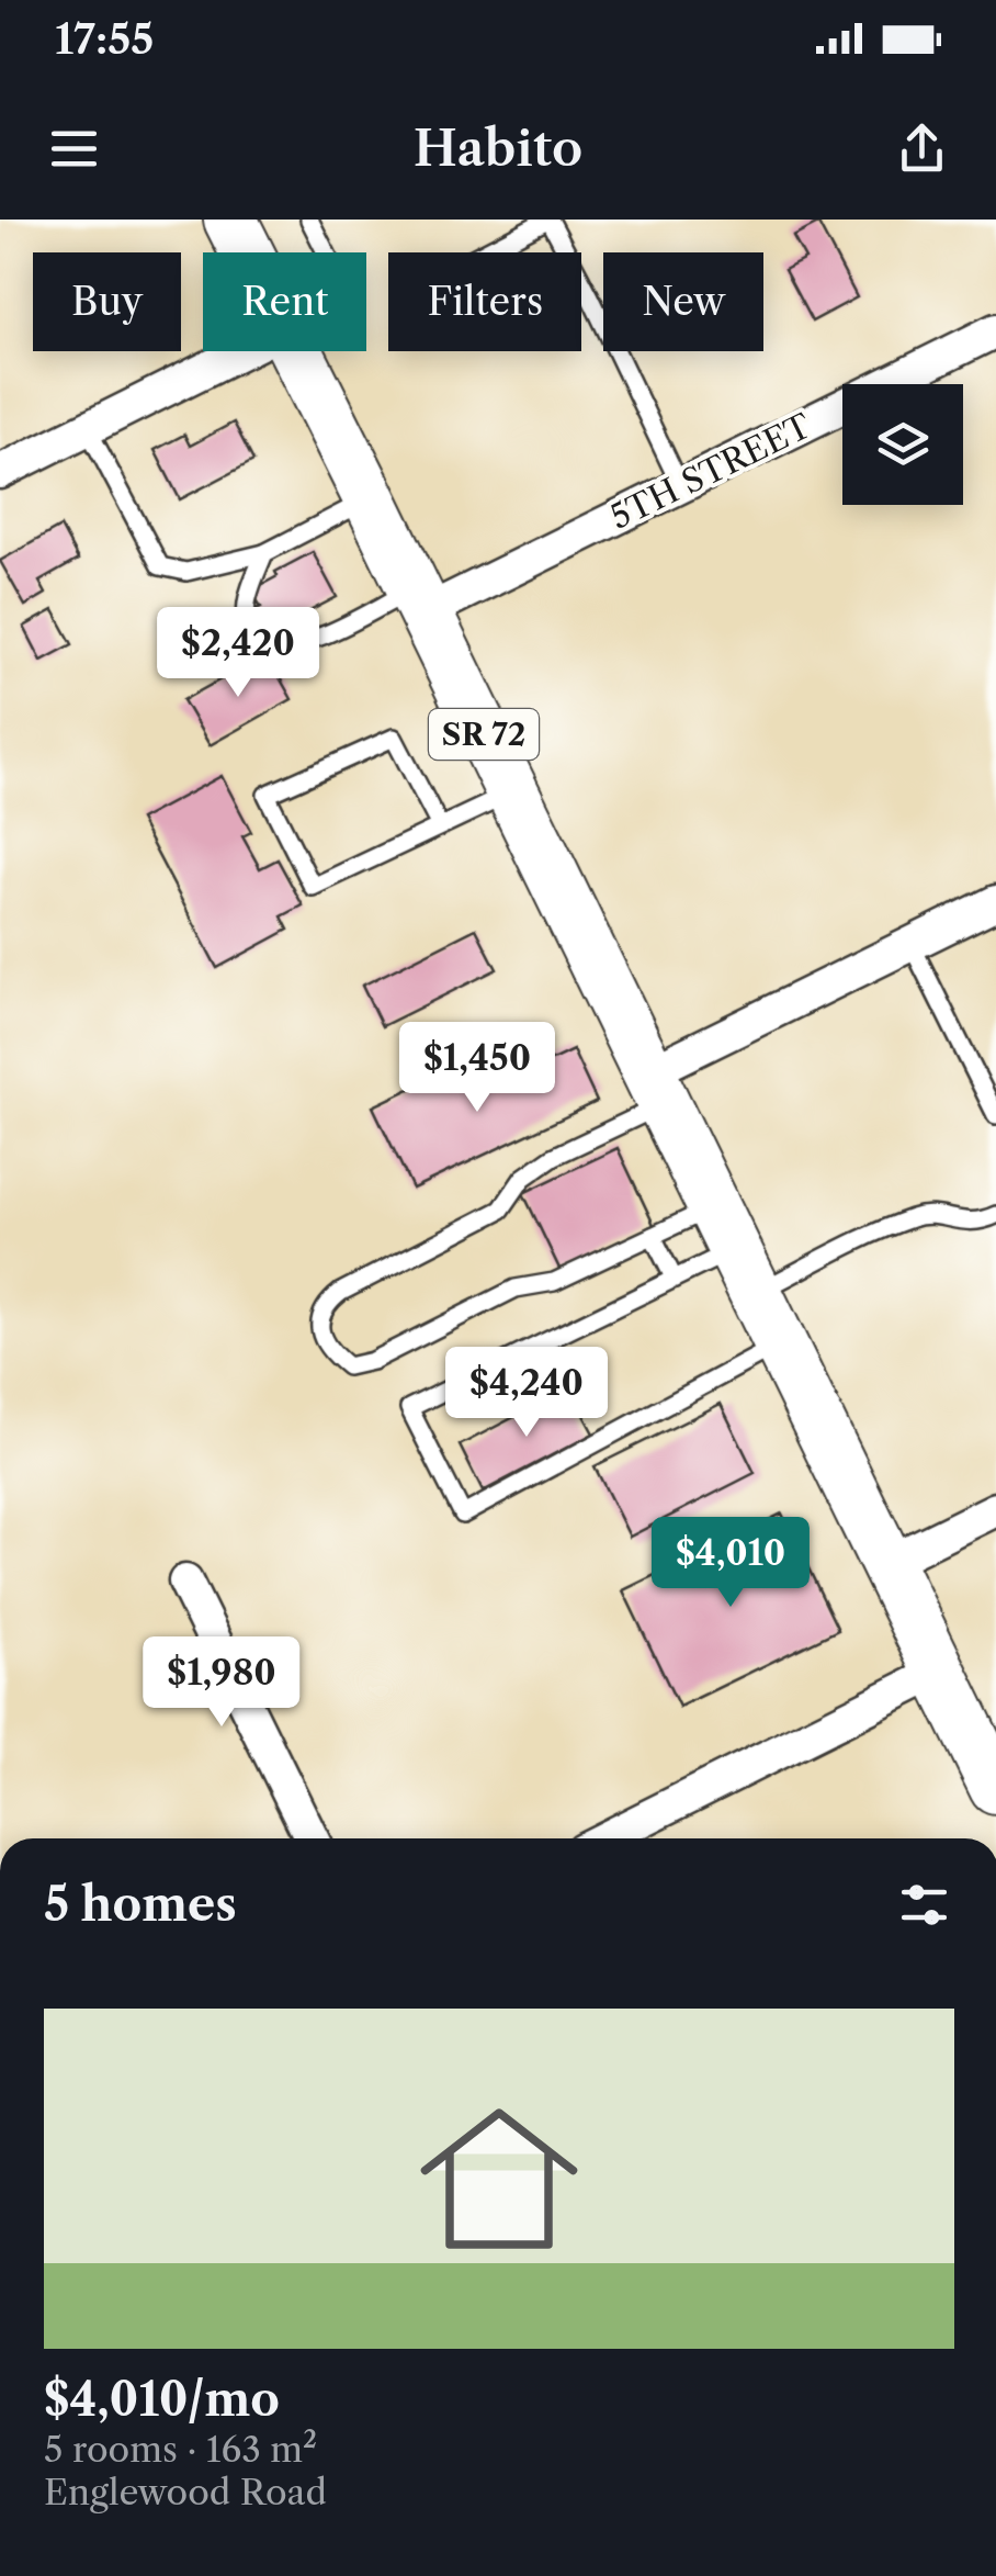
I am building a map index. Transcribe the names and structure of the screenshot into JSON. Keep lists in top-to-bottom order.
{
  "streets": {
    "main road": ["SR 72"],
    "street": ["5TH STREET"]
  },
  "crossings": [
    ["5TH STREET", "SR 72"]
  ],
  "page": {
    "status": "17:55",
    "header": "Habito",
    "chip": [
      "Buy",
      "Rent",
      "Filters",
      "New"
    ],
    "price": [
      "$2,420",
      "$1,450",
      "$4,240",
      "$4,010",
      "$1,980"
    ],
    "heading": "5 homes",
    "list": [
      {
        "name": "$4,010/mo",
        "note": "5 rooms · 163 m² · Englewood Road"
      }
    ]
  }
}
